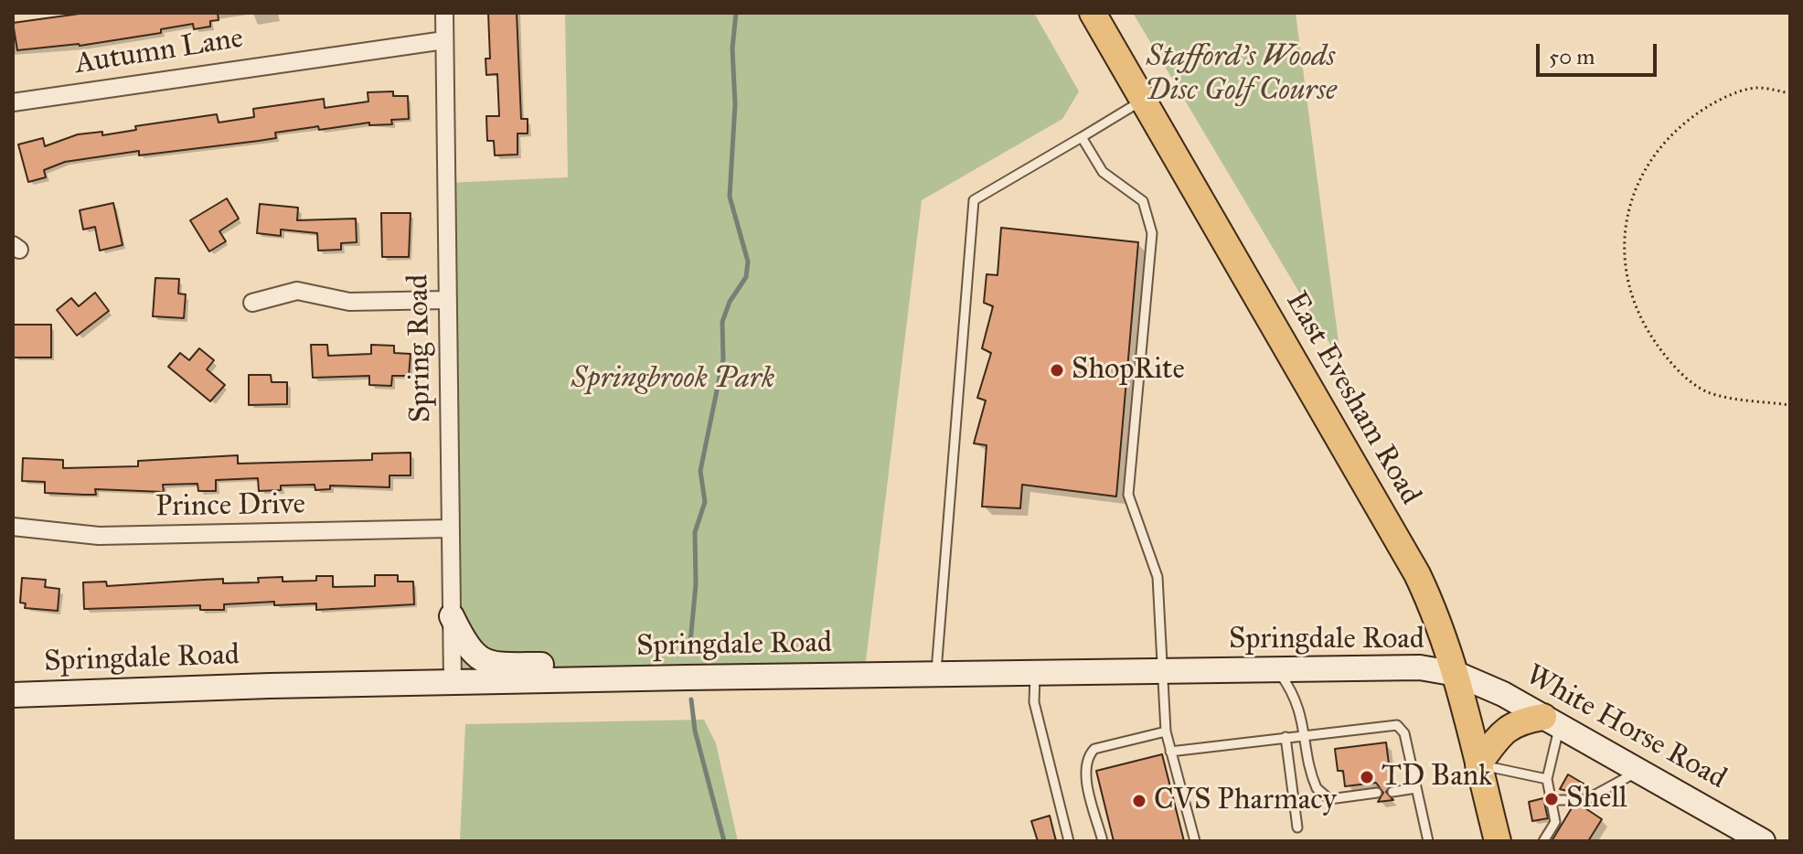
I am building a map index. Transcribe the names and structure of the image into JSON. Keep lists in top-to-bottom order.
{
  "streets": {
    "main road": ["East Evesham Road", "Springdale Road", "White Horse Road"],
    "street": ["Autumn Lane", "Spring Road", "Prince Drive"]
  },
  "crossings": [
    ["Autumn Lane", "Spring Road"],
    ["Spring Road", "Prince Drive"],
    ["Spring Road", "Springdale Road"],
    ["East Evesham Road", "Springdale Road"],
    ["East Evesham Road", "White Horse Road"],
    ["Springdale Road", "White Horse Road"]
  ],
  "parks": ["Stafford's Woods Disc Golf Course", "Springbrook Park"],
  "places": [
    "ShopRite",
    "TD Bank",
    "Shell",
    "CVS Pharmacy"
  ],
  "scale_bar": "50 m"
}
